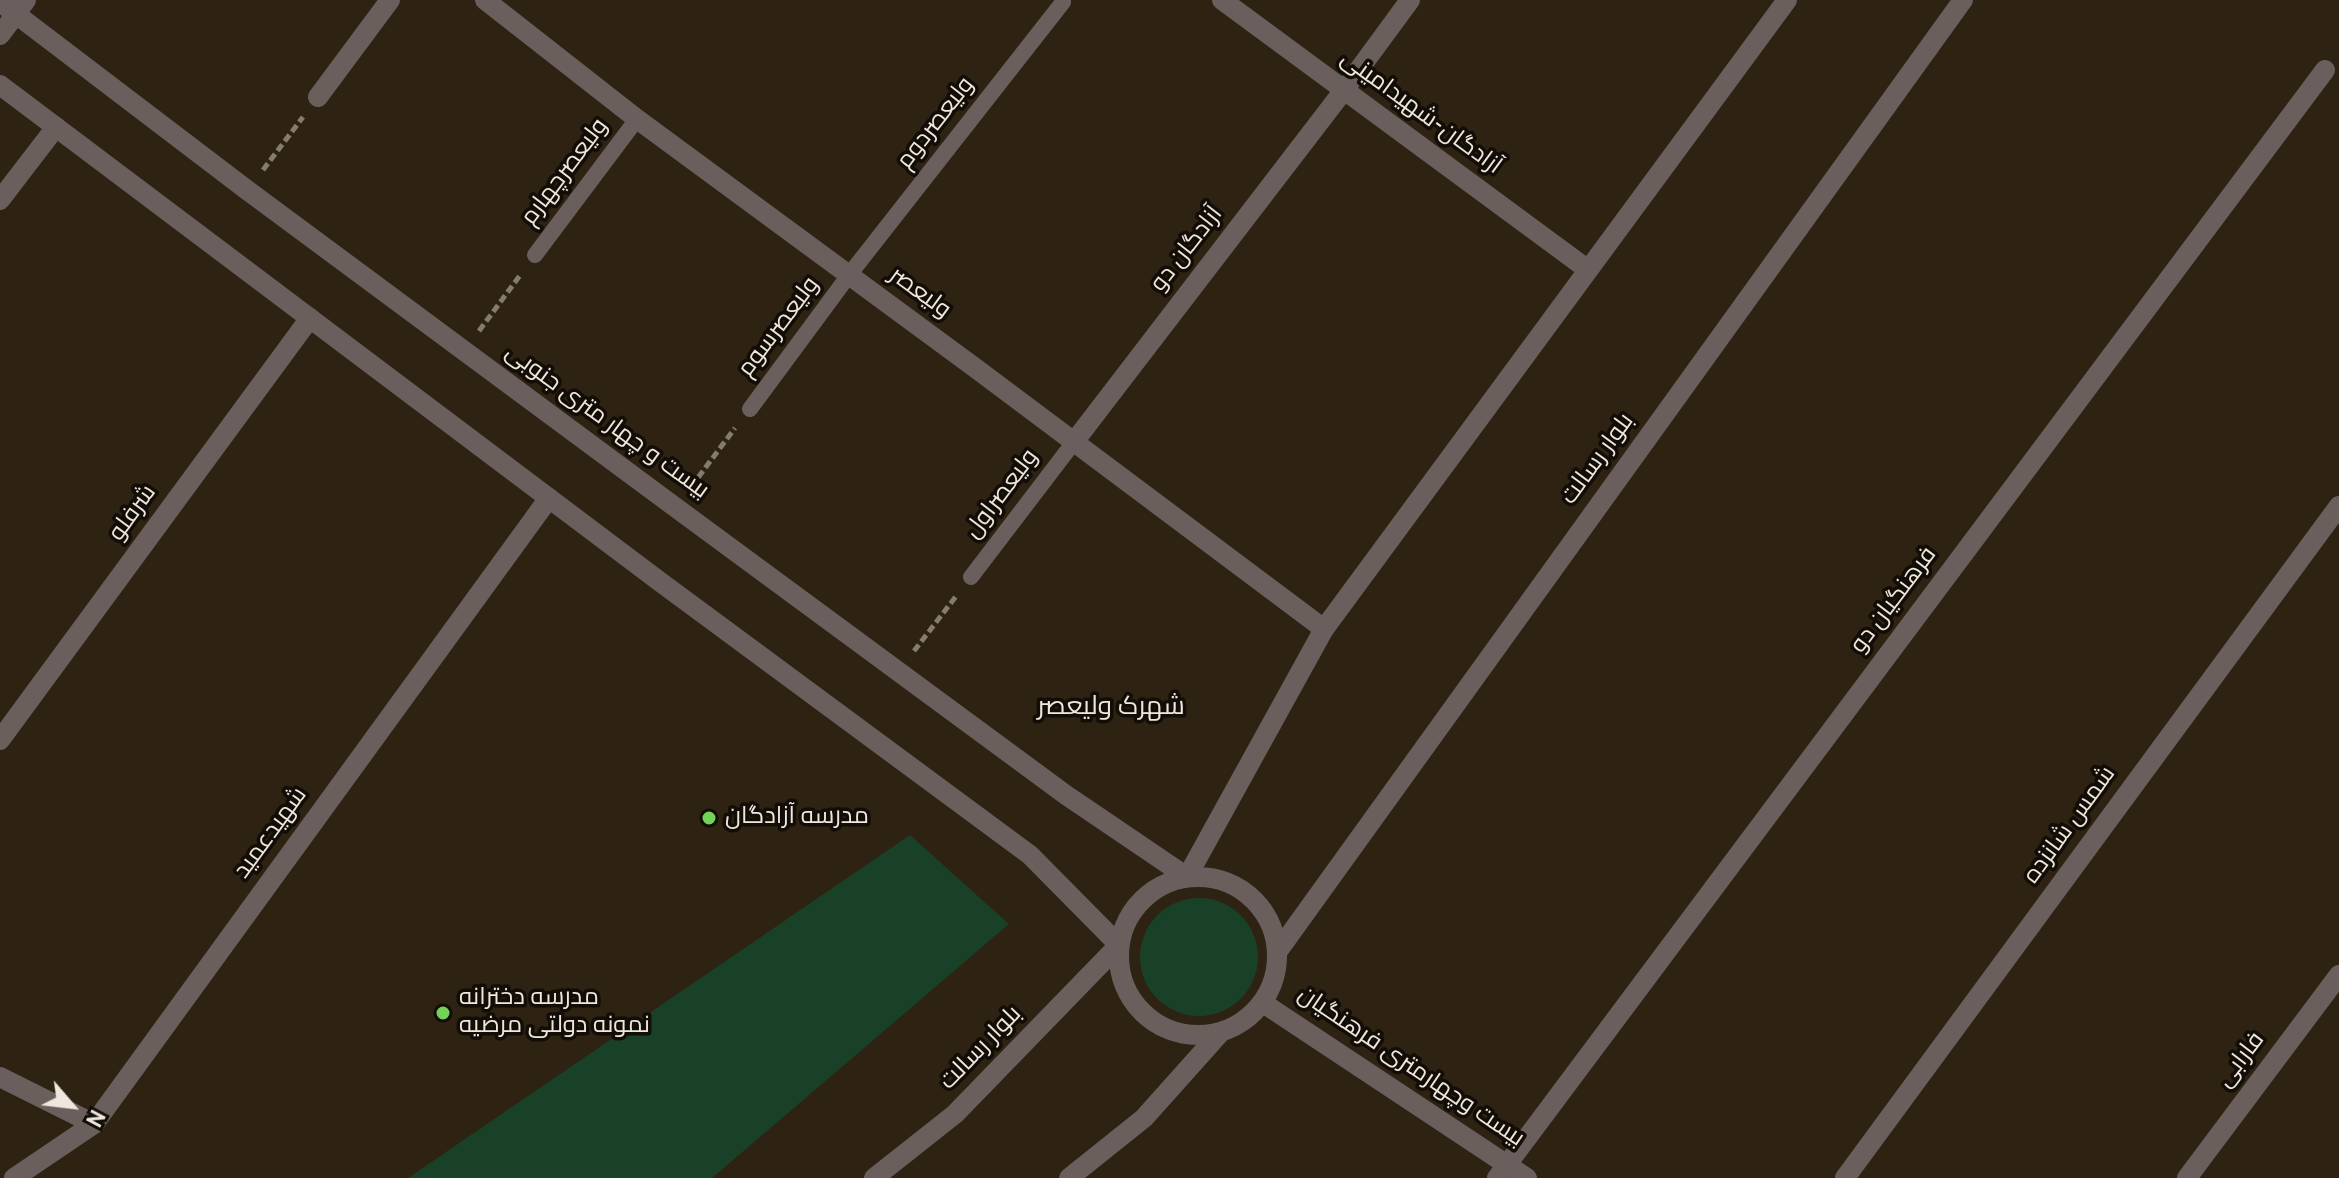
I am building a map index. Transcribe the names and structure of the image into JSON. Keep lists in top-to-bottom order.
{
  "streets": {
    "street": [
      "آزادگان-شهیدامینی",
      "آزادگان دو",
      "ولیعصر",
      "بیست و چهار متری جنوبی",
      "بلوار رسالت",
      "شرفلو",
      "فرهنگیان دو",
      "شمس شانزده",
      "شهیدعمید",
      "فارابی",
      "بیست وچهارمتری فرهنگیان"
    ],
    "lane": [
      "ولیعصردوم",
      "ولیعصرچهارم",
      "ولیعصرسوم",
      "ولیعصراول"
    ]
  },
  "crossings": [
    ["آزادگان-شهیدامینی", "آزادگان دو"],
    ["ولیعصردوم", "ولیعصر"],
    ["ولیعصردوم", "ولیعصرسوم"],
    ["ولیعصرچهارم", "ولیعصر"],
    ["آزادگان دو", "ولیعصر"],
    ["آزادگان دو", "ولیعصراول"],
    ["ولیعصر", "ولیعصرسوم"],
    ["ولیعصر", "ولیعصراول"],
    ["بیست و چهار متری جنوبی", "بلوار رسالت"],
    ["بیست و چهار متری جنوبی", "بیست وچهارمتری فرهنگیان"],
    ["بلوار رسالت", "بیست وچهارمتری فرهنگیان"],
    ["فرهنگیان دو", "بیست وچهارمتری فرهنگیان"]
  ],
  "districts": ["شهرک ولیعصر"],
  "places": ["مدرسه آزادگان", "مدرسه دخترانه نمونه دولتی مرضیه"],
  "north": "bottom right"
}
